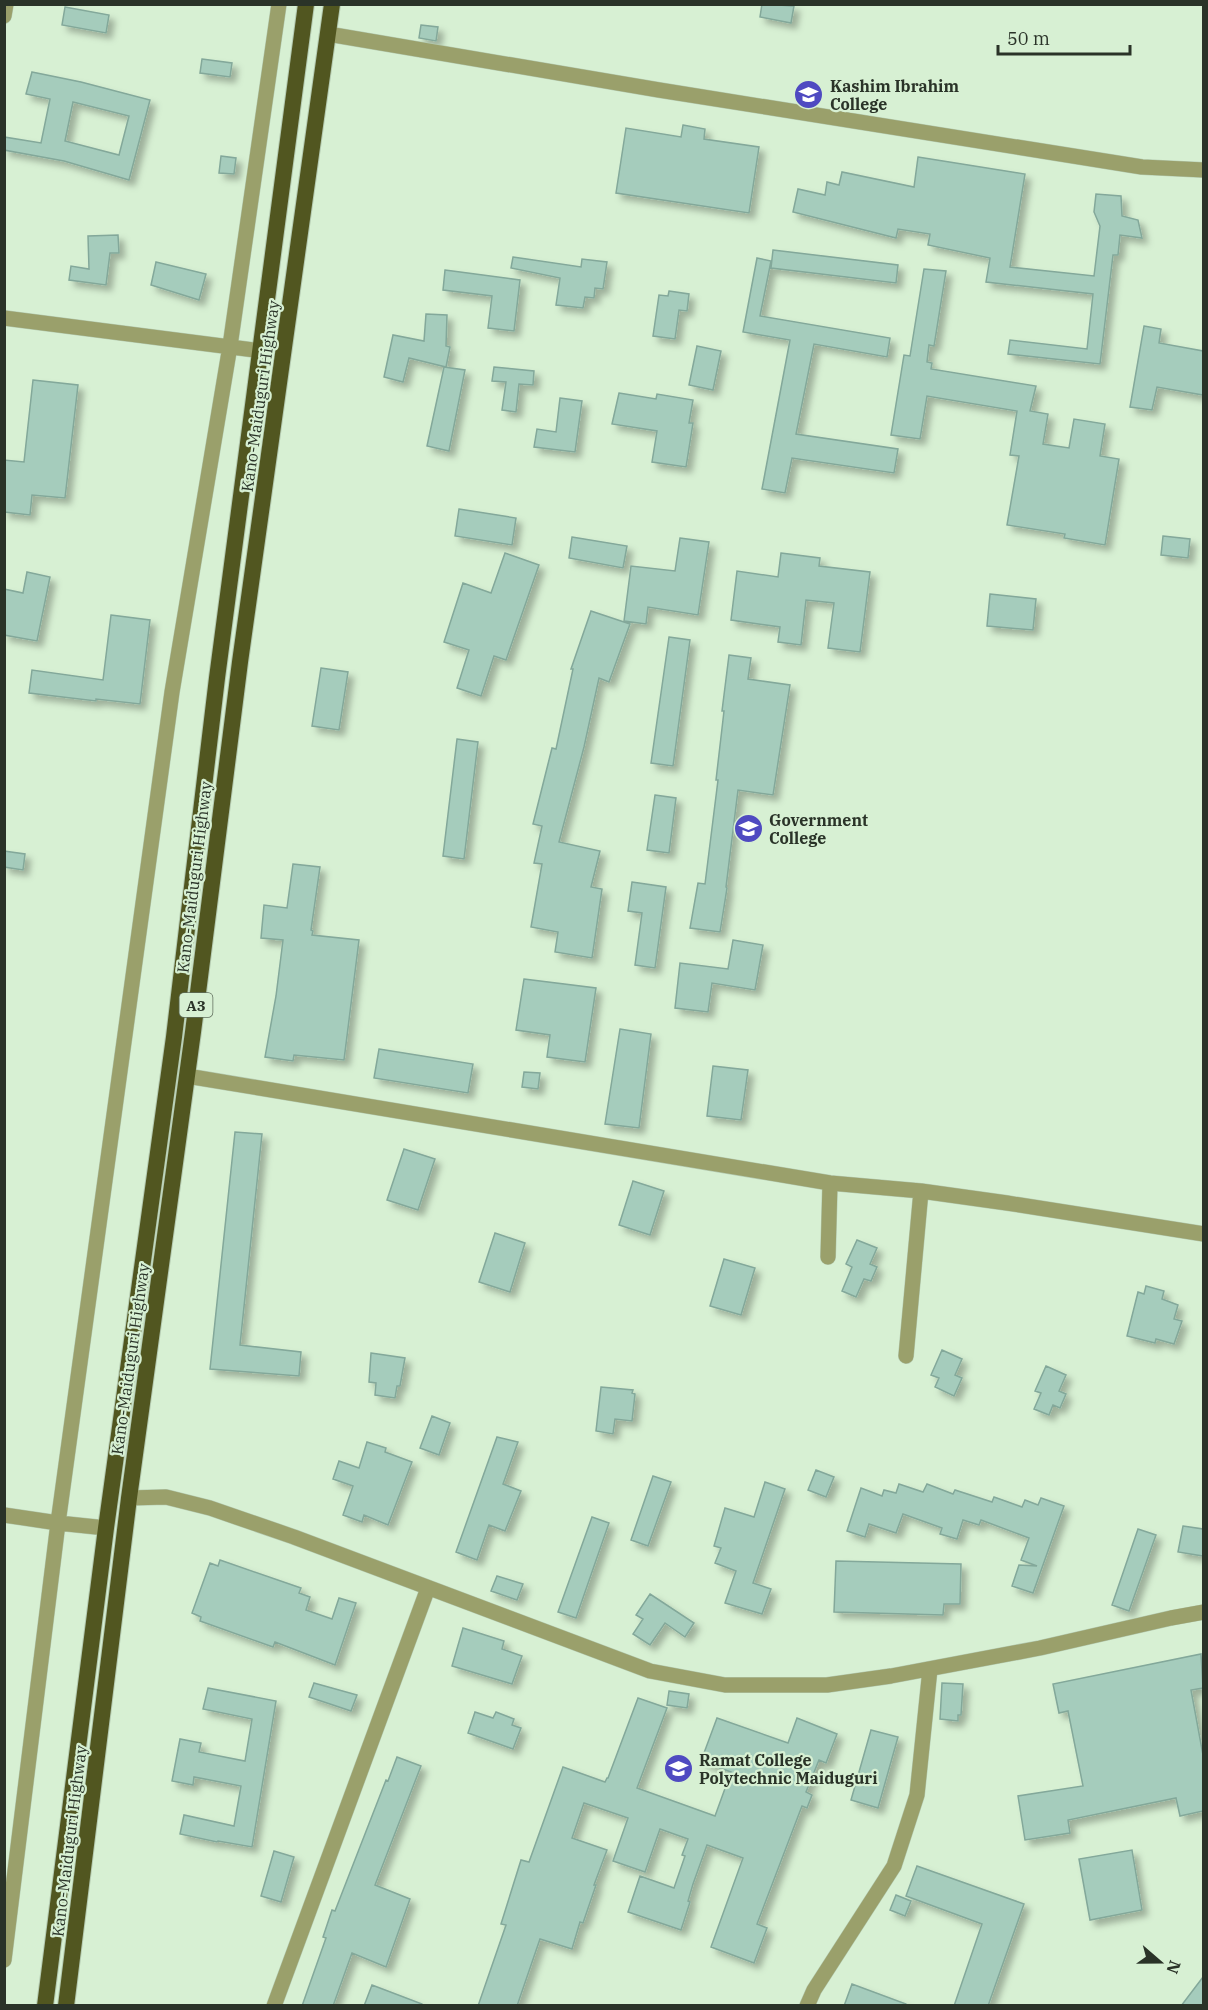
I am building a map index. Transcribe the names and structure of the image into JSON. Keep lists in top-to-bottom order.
{
  "streets": {
    "highway": ["Kano-Maiduguri Highway", "A3"]
  },
  "places": {
    "school or university": ["Kashim Ibrahim College", "Government College", "Ramat College Polytechnic Maiduguri"]
  },
  "scale_bar": "50 m",
  "north": "right"
}
